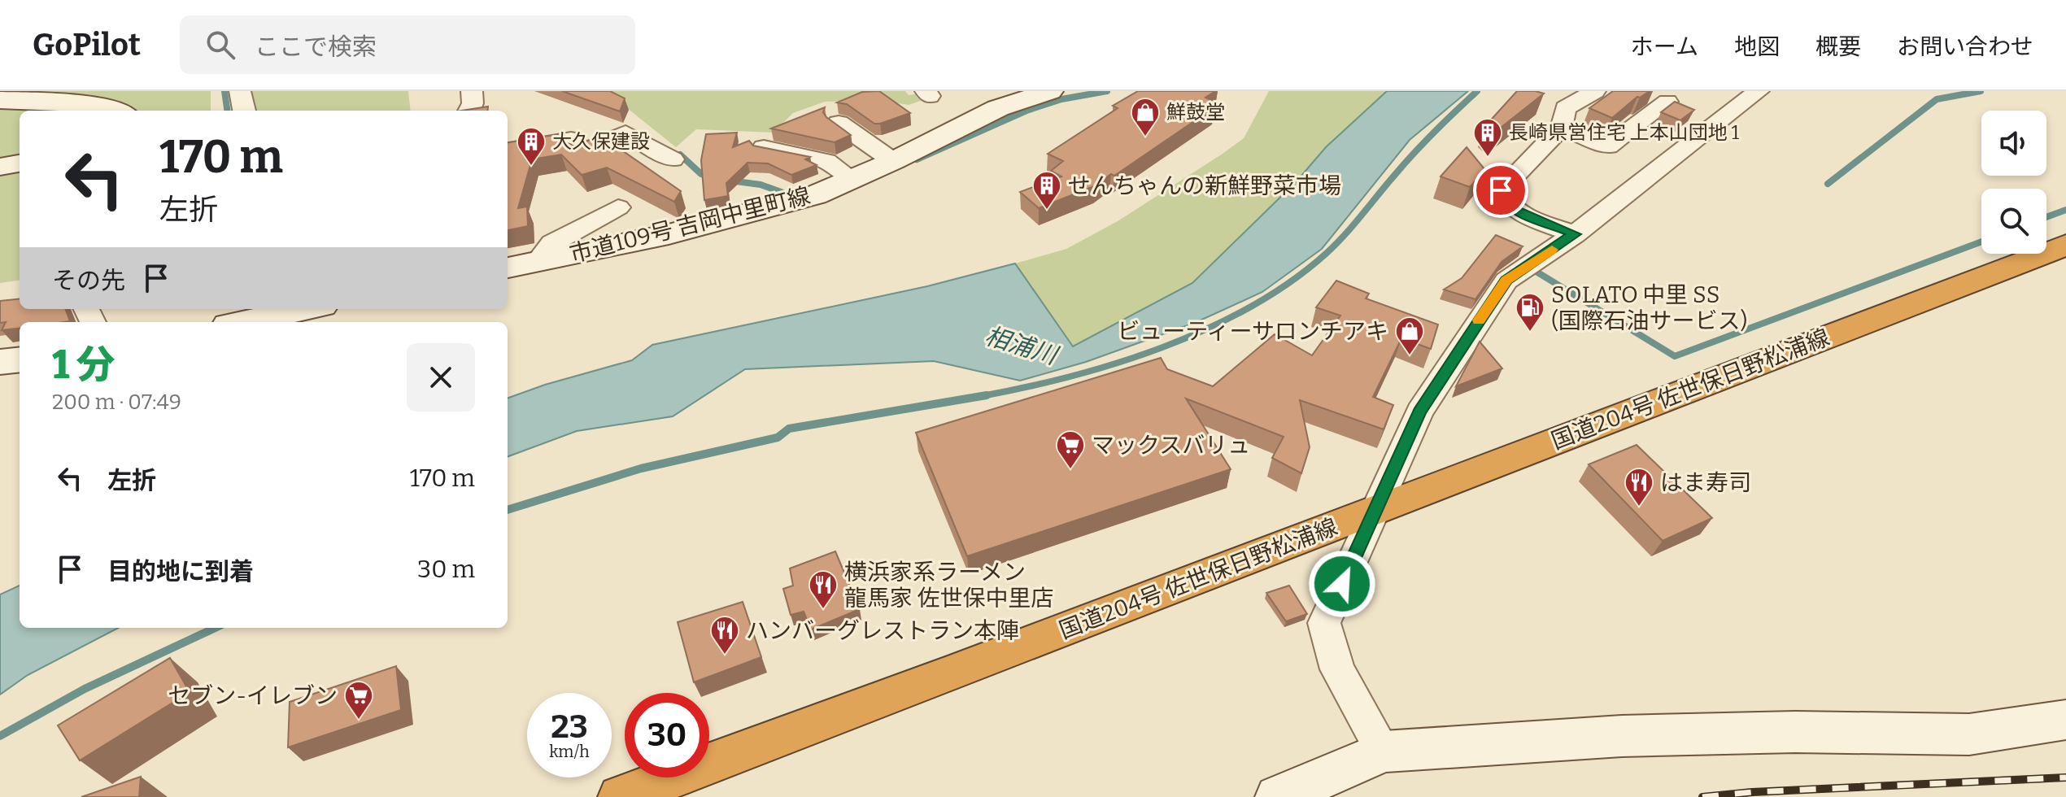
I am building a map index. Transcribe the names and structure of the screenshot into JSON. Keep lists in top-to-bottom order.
{
  "streets": {
    "highway": ["国道204号 佐世保日野松浦線"],
    "street": ["市道109号 吉岡中里町線"]
  },
  "water": ["相浦川"],
  "places": {
    "shop": ["鮮鼓堂", "ビューティーサロンチアキ"],
    "building": ["長崎県営住宅 上本山団地 1", "大久保建設", "せんちゃんの新鮮野菜市場"],
    "fuel station": ["SOLATO 中里 SS (国際石油サービス)"],
    "supermarket": ["マックスバリュ", "セブン-イレブン"],
    "restaurant": ["はま寿司", "横浜家系ラーメン 龍馬家 佐世保中里店", "ハンバーグレストラン本陣"]
  },
  "page": {
    "header": "GoPilot",
    "search": "ここで検索",
    "nav": [
      "ホーム",
      "地図",
      "概要",
      "お問い合わせ"
    ],
    "turn": ["170 m", "左折"],
    "then": "その先",
    "heading": ["1 分", "200 m · 07:49"],
    "list": [
      {
        "name": "左折",
        "value": "170 m"
      },
      {
        "name": "目的地に到着",
        "value": "30 m"
      }
    ],
    "speed": "23 km/h",
    "limit": "30"
  }
}
